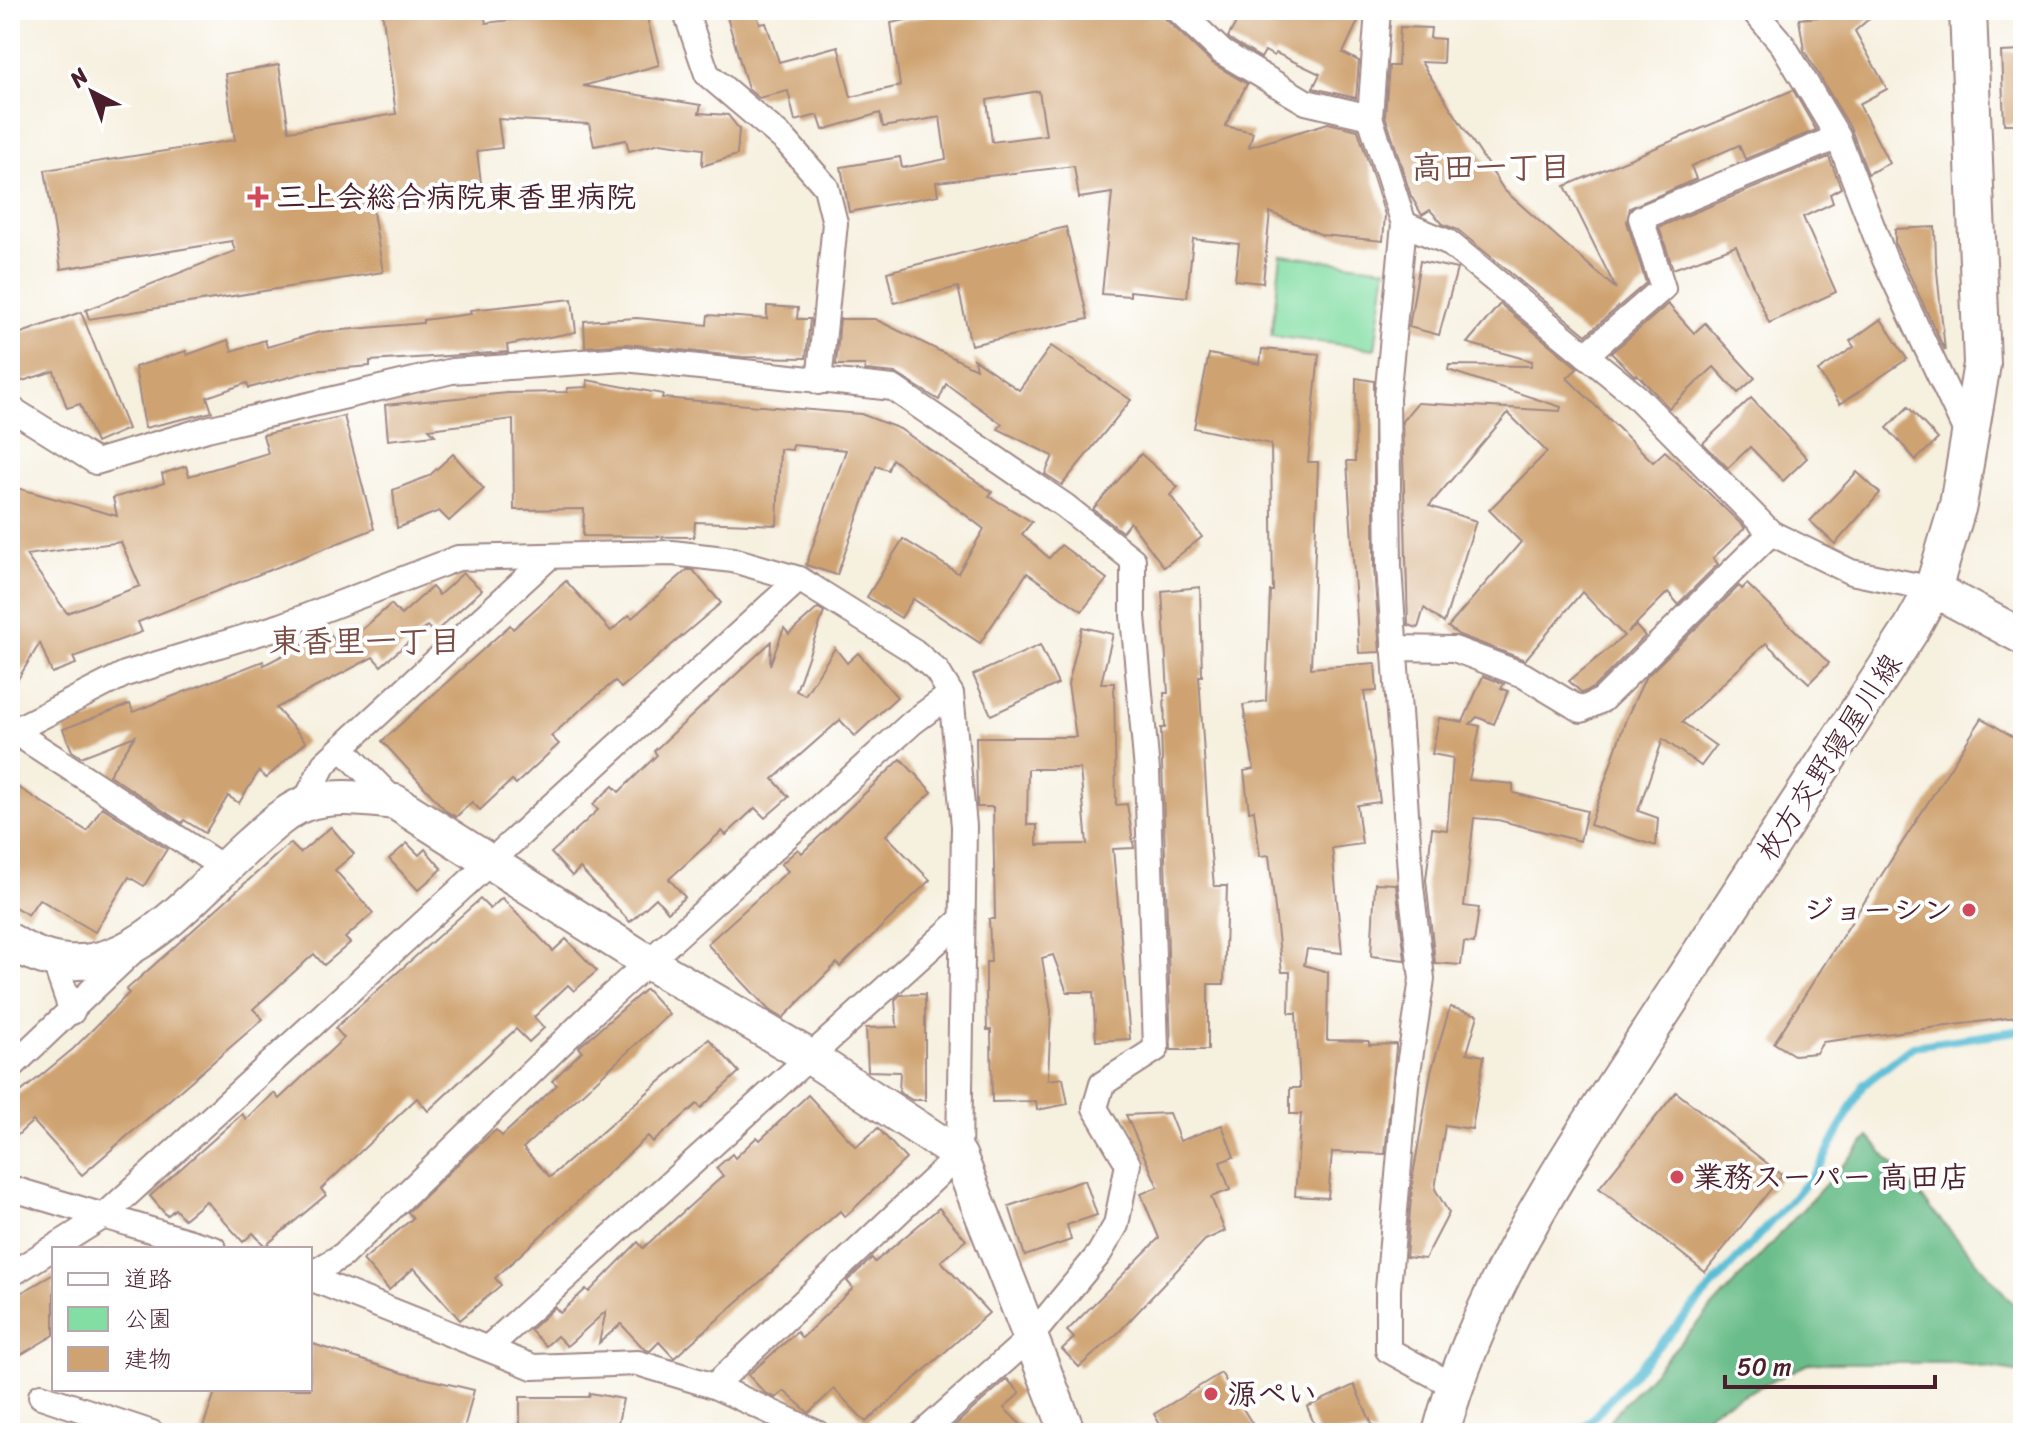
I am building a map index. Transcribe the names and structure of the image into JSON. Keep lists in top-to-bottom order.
{
  "streets": {
    "main road": ["枚方交野寝屋川線"]
  },
  "districts": ["高田一丁目", "東香里一丁目"],
  "places": {
    "health": ["三上会総合病院東香里病院"],
    "other": ["ジョーシン", "業務スーパー 高田店", "源ぺい"]
  },
  "legend": ["道路", "公園", "建物"],
  "scale_bar": "50 m",
  "north": "top left"
}
